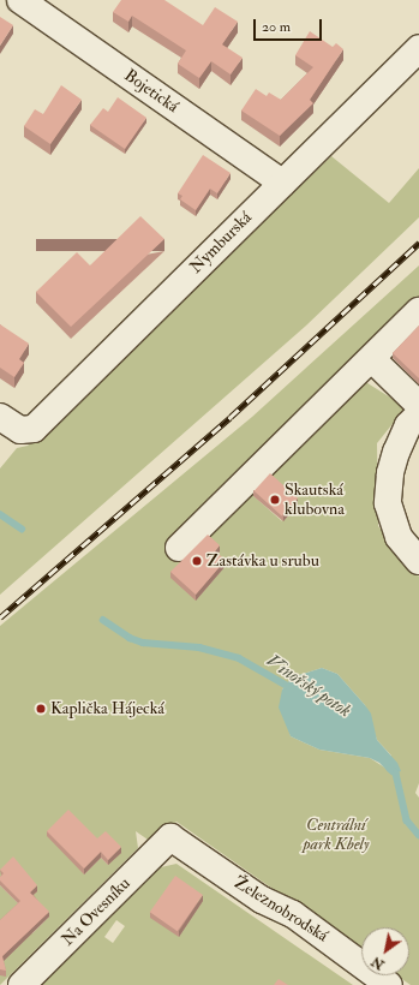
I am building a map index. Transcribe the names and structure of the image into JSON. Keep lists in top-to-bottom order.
{
  "streets": {
    "street": [
      "Bojetická",
      "Nymburská",
      "Železnobrodská",
      "Na Ovesníku"
    ]
  },
  "crossings": [
    ["Bojetická", "Nymburská"],
    ["Železnobrodská", "Na Ovesníku"]
  ],
  "water": ["Vinořský potok"],
  "parks": ["Centrální park Kbely"],
  "places": ["Skautská klubovna", "Zastávka u srubu", "Kaplička Hájecká"],
  "scale_bar": "20 m",
  "north": "bottom left"
}
